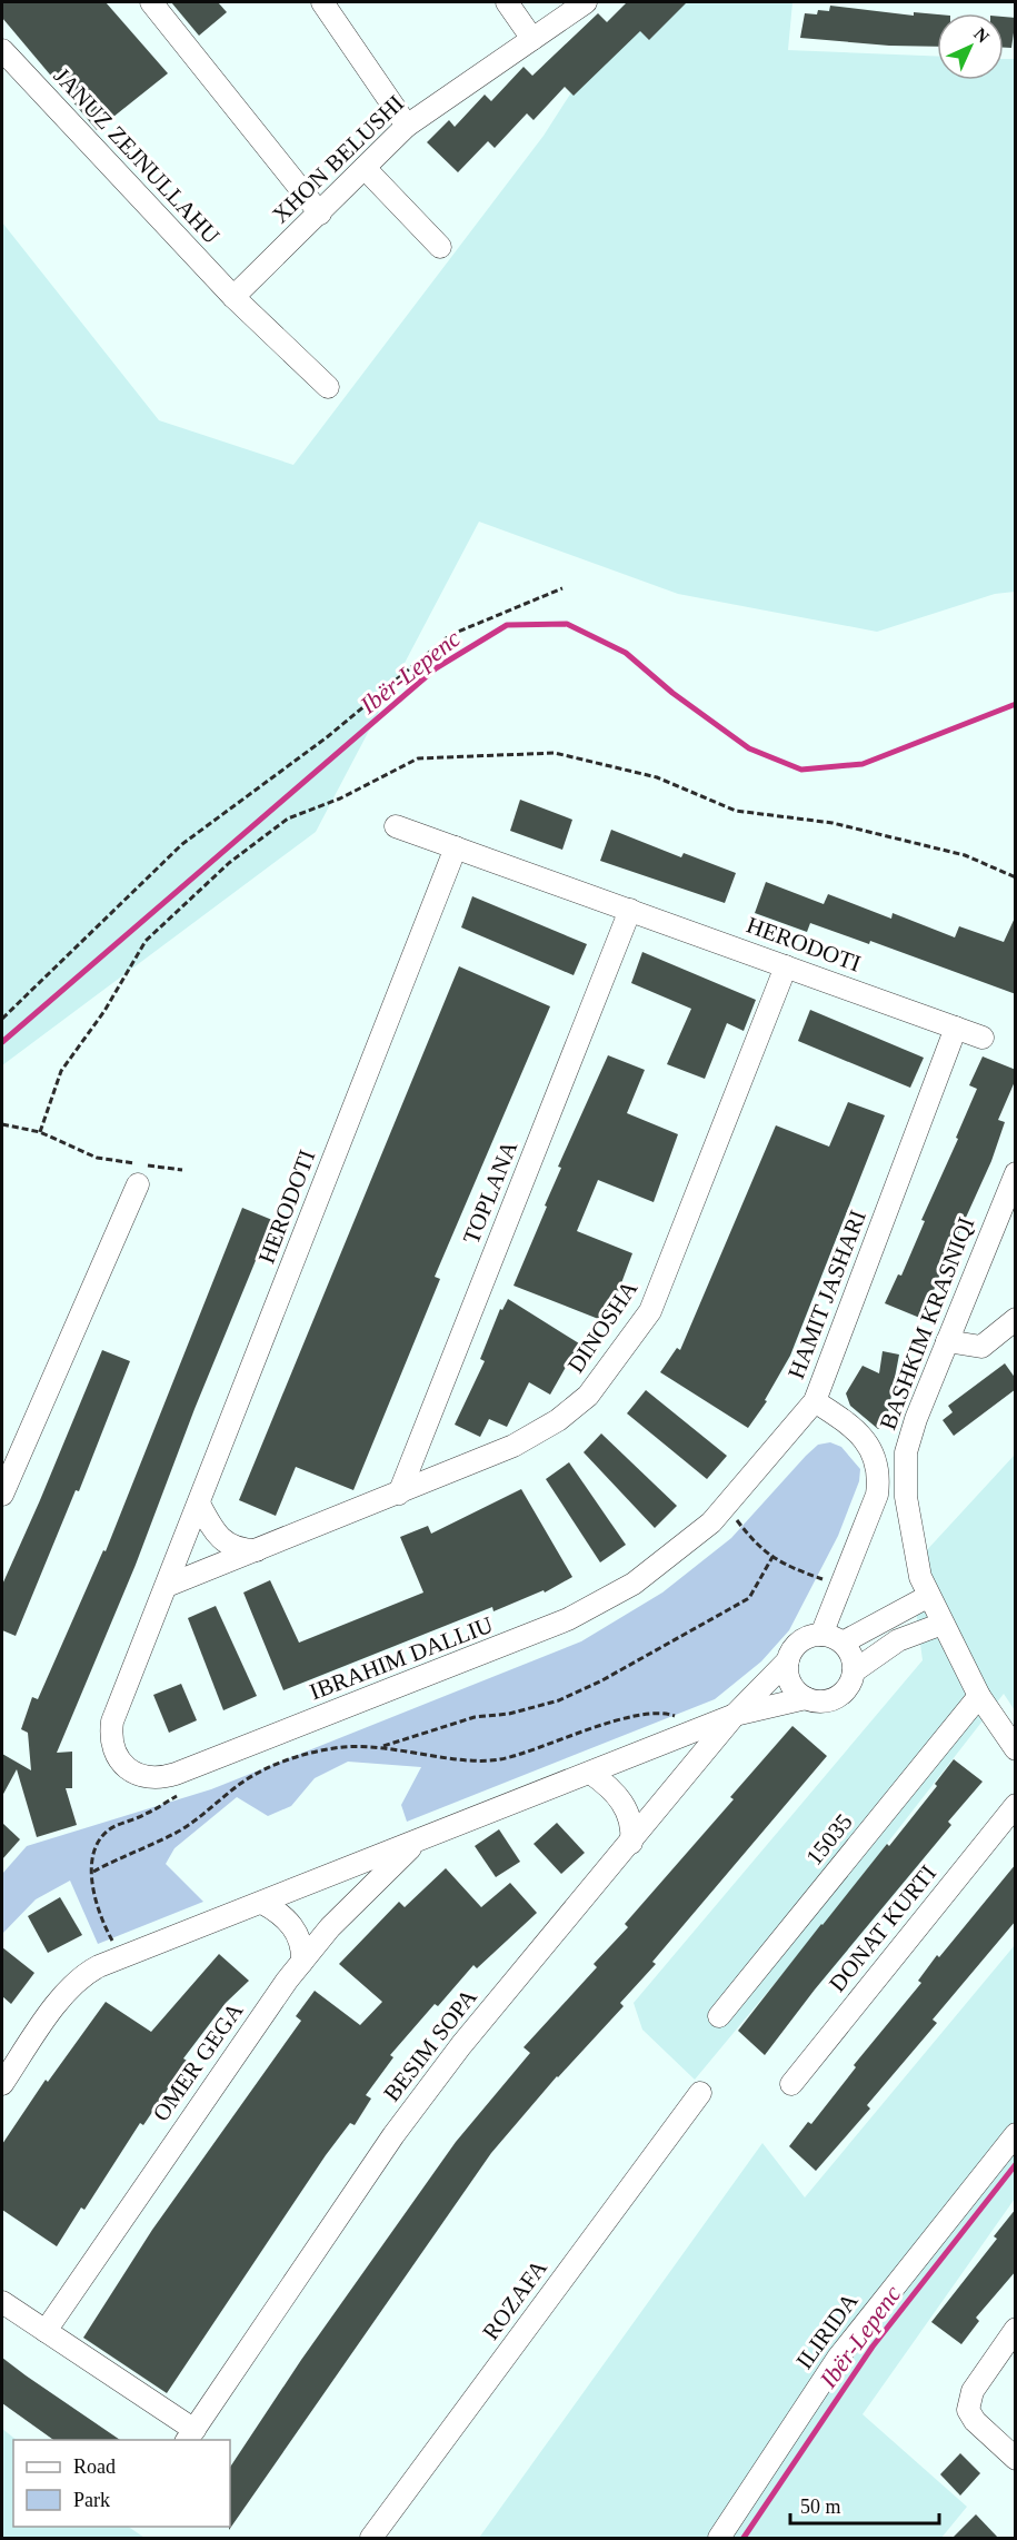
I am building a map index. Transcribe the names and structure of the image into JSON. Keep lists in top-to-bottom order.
{
  "streets": {
    "street": [
      "JANUZ ZEJNULLAHU",
      "XHON BELUSHI",
      "HERODOTI",
      "TOPLANA",
      "HAMIT JASHARI",
      "BASHKIM KRASNIQI",
      "DINOSHA",
      "IBRAHIM DALLIU",
      "15035",
      "DONAT KURTI",
      "BESIM SOPA",
      "OMER GEGA",
      "ROZAFA",
      "ILIRIDA"
    ]
  },
  "crossings": [
    ["JANUZ ZEJNULLAHU", "XHON BELUSHI"],
    ["HERODOTI", "TOPLANA"],
    ["HERODOTI", "HAMIT JASHARI"],
    ["HERODOTI", "DINOSHA"],
    ["HERODOTI", "IBRAHIM DALLIU"],
    ["TOPLANA", "DINOSHA"],
    ["HAMIT JASHARI", "IBRAHIM DALLIU"],
    ["HAMIT JASHARI", "BESIM SOPA"],
    ["BASHKIM KRASNIQI", "15035"],
    ["BASHKIM KRASNIQI", "BESIM SOPA"],
    ["DINOSHA", "IBRAHIM DALLIU"],
    ["BESIM SOPA", "OMER GEGA"]
  ],
  "water": ["Ibër-Lepenc"],
  "legend": ["Road", "Park"],
  "scale_bar": "50 m",
  "north": "top right"
}
